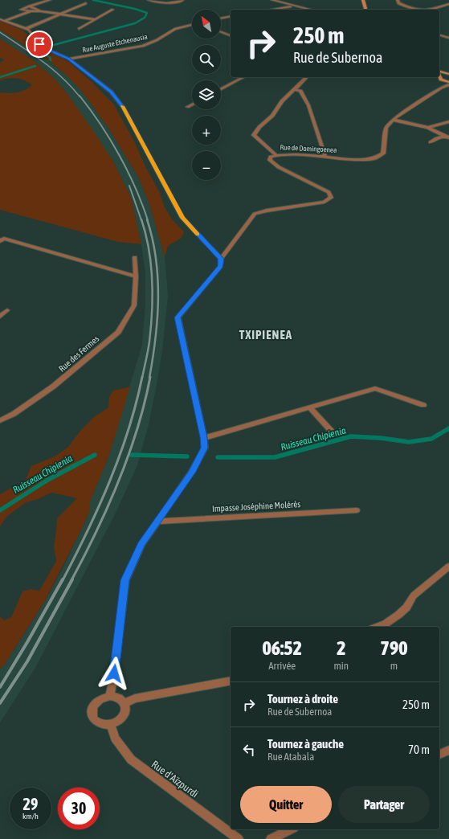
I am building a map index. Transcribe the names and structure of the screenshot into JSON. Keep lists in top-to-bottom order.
{
  "streets": {
    "street": [
      "Rue Auguste Etchenausia",
      "Rue de Domingoenea",
      "Rue des Fermes",
      "Impasse Joséphine Molérès",
      "Rue d'Aïzpurdi"
    ]
  },
  "districts": ["TXIPIENEA"],
  "water": ["Ruisseau Chipienia"],
  "north": "top left",
  "page": {
    "map_buttons": ["+", "−"],
    "turn": ["250 m", "Rue de Subernoa"],
    "eta": [
      "06:52",
      "Arrivée",
      "2",
      "min",
      "790",
      "m"
    ],
    "list": [
      {
        "name": "Tournez à droite",
        "note": "Rue de Subernoa",
        "value": "250 m"
      },
      {
        "name": "Tournez à gauche",
        "note": "Rue Atabala",
        "value": "70 m"
      }
    ],
    "buttons": ["Quitter", "Partager"],
    "speed": "29 km/h",
    "limit": "30"
  }
}
